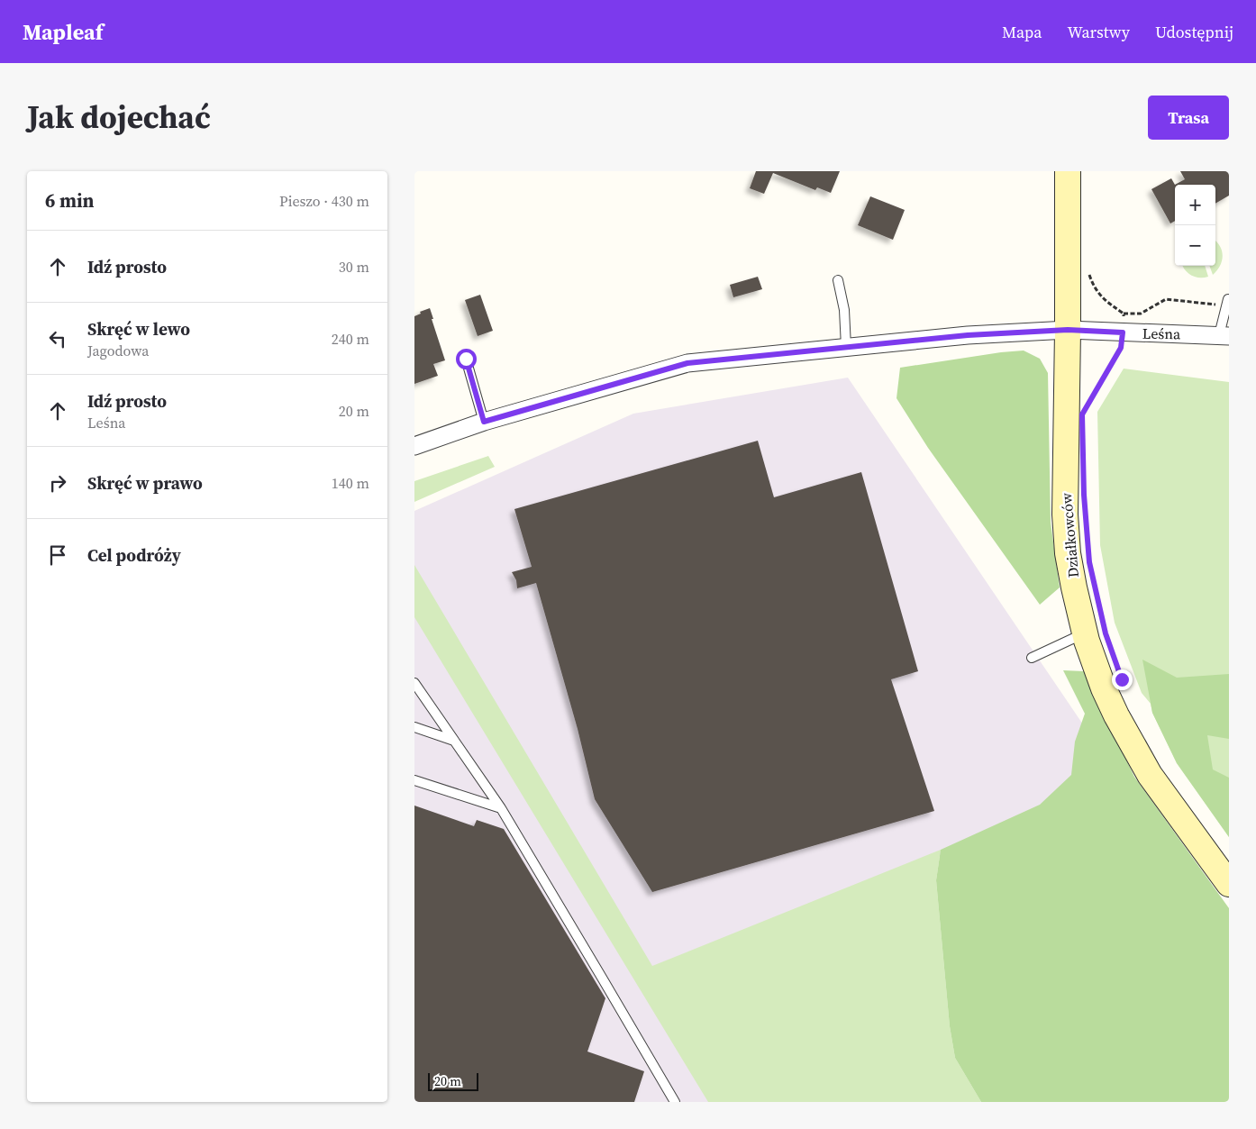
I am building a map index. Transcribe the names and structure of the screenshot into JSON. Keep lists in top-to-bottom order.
{
  "streets": {
    "street": ["Leśna", "Działkowców"]
  },
  "crossings": [
    ["Leśna", "Działkowców"]
  ],
  "scale_bar": "20 m",
  "page": {
    "header": "Mapleaf",
    "nav": ["Mapa", "Warstwy", "Udostępnij"],
    "title": "Jak dojechać",
    "buttons": "Trasa",
    "heading": ["6 min", "Pieszo · 430 m"],
    "map_buttons": ["+", "−"],
    "list": [
      ["Idź prosto", "30 m"],
      ["Skręć w lewo", "Jagodowa", "240 m"],
      ["Idź prosto", "Leśna", "20 m"],
      ["Skręć w prawo", "140 m"],
      "Cel podróży"
    ],
    "scale": "20 m"
  }
}
